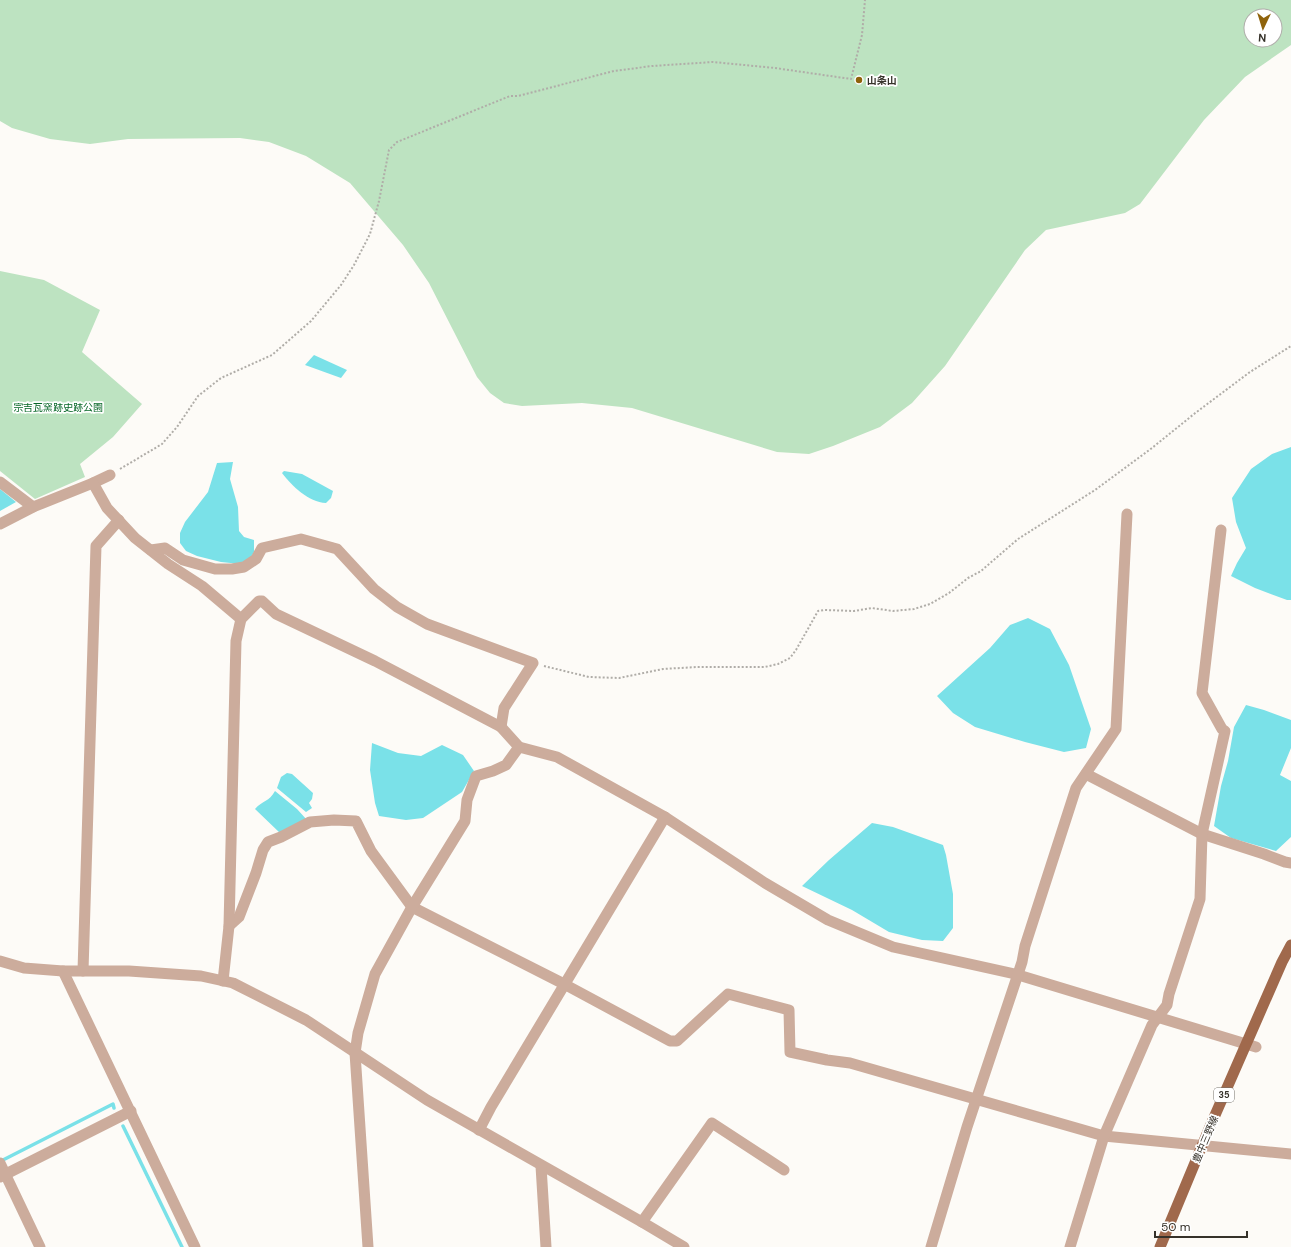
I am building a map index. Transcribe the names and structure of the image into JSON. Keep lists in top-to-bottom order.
{
  "streets": {
    "main road": ["35", "豊中三野線"]
  },
  "parks": ["宗吉瓦窯跡史跡公園"],
  "places": ["山条山"],
  "scale_bar": "50 m",
  "north": "bottom"
}
